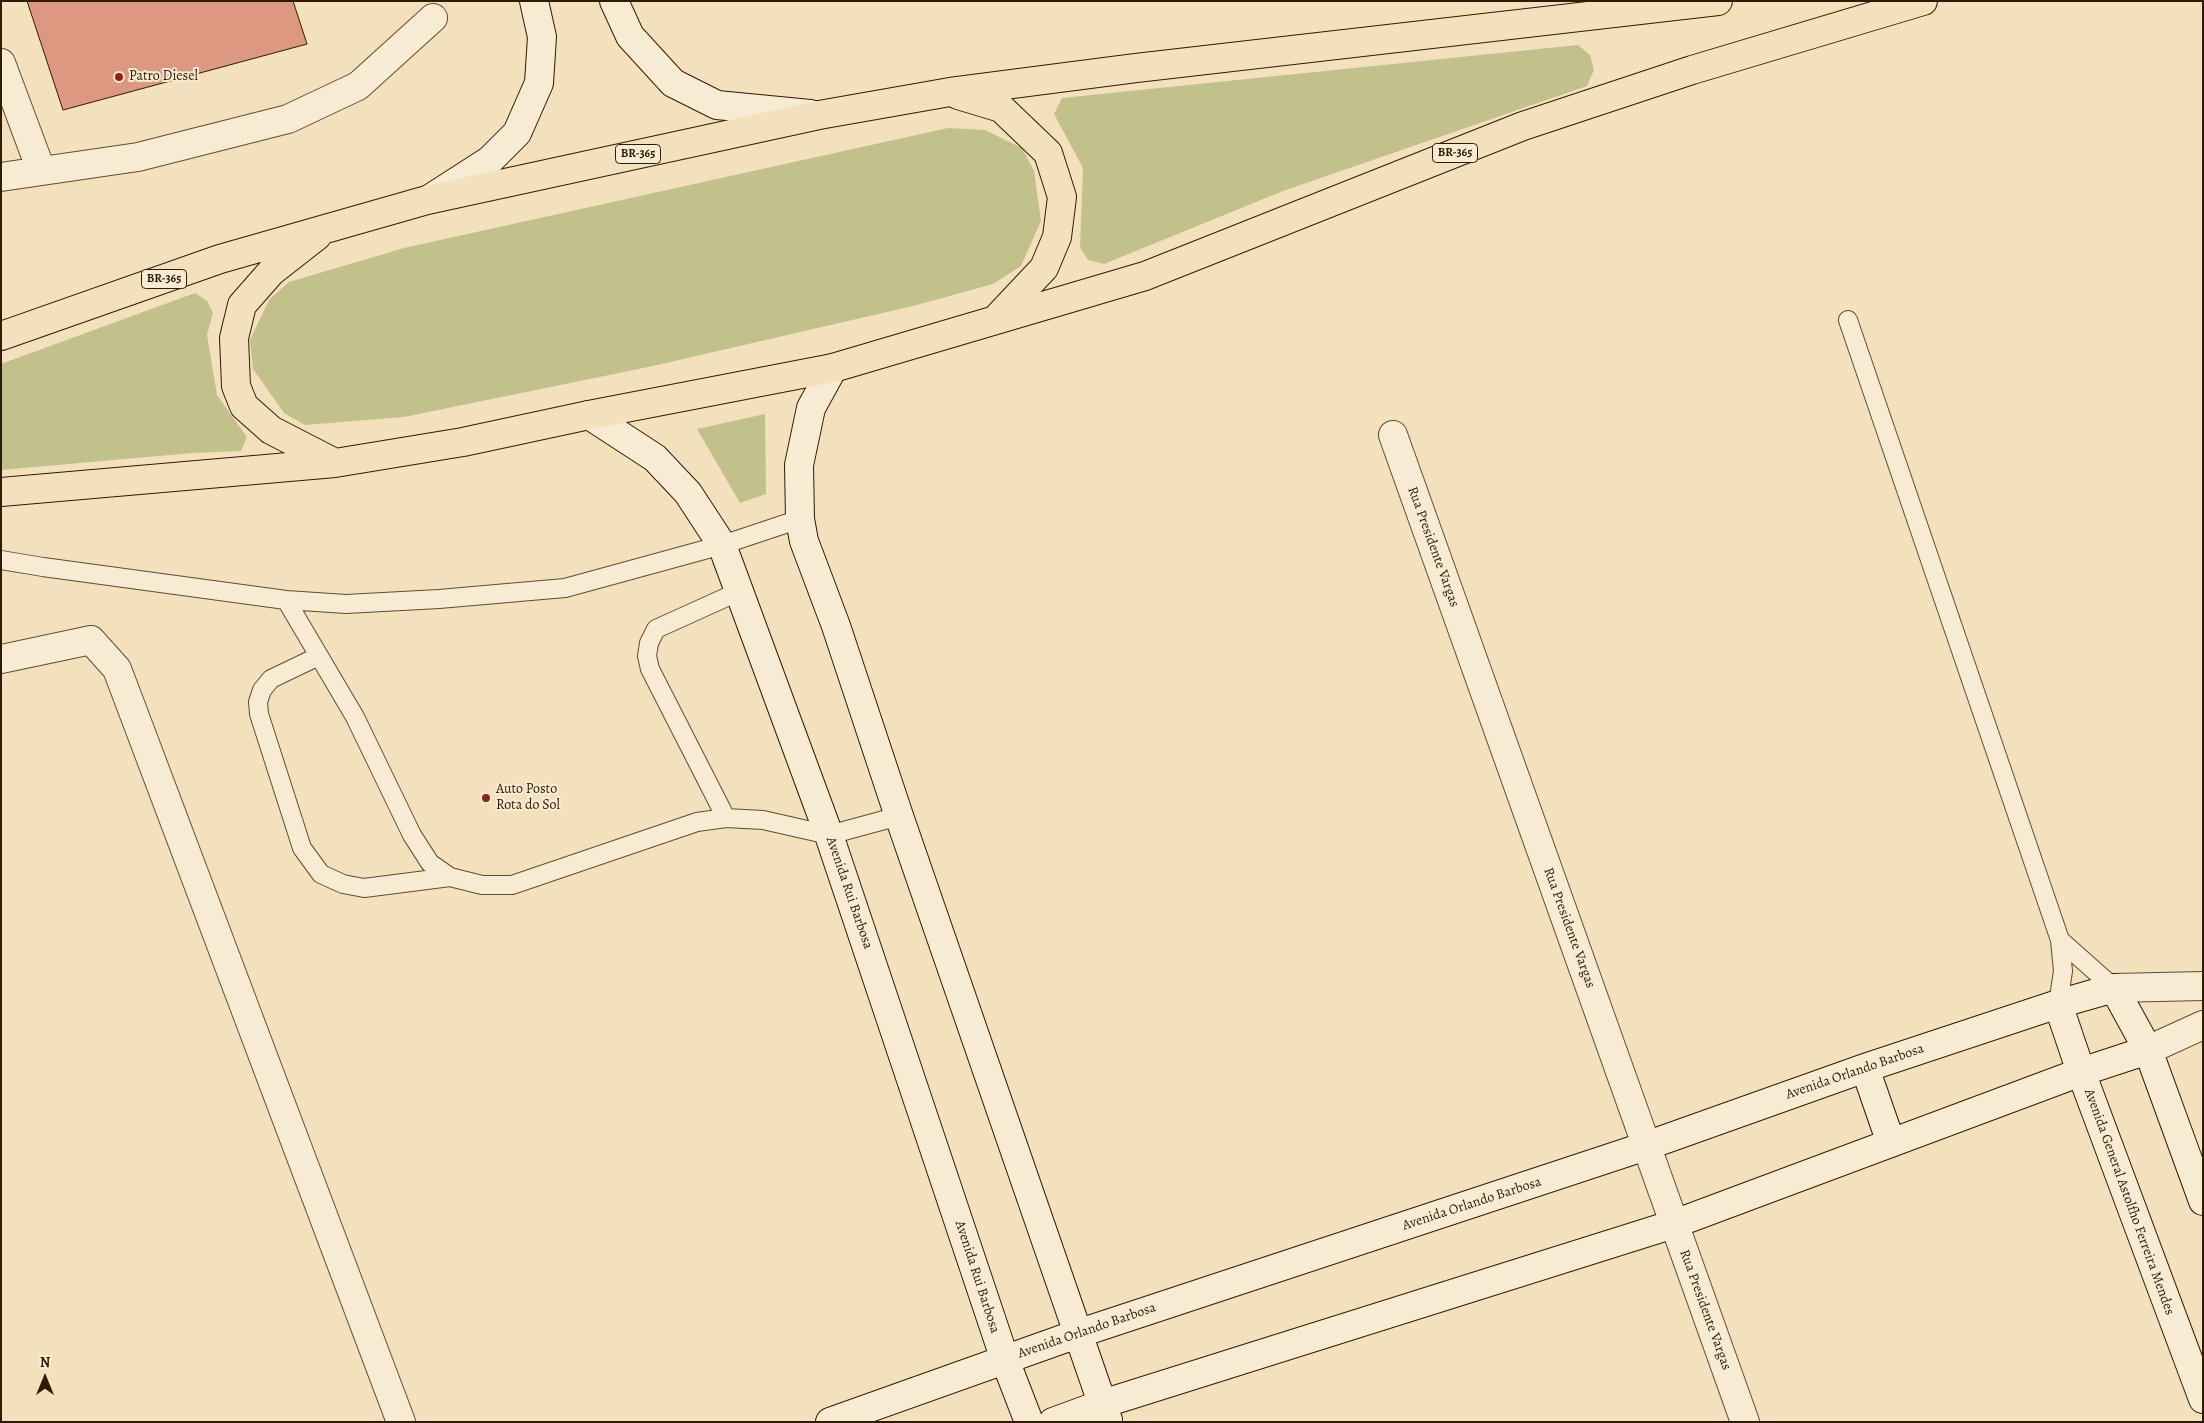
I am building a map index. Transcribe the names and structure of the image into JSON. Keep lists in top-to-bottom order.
{
  "streets": {
    "highway": ["BR-365"],
    "street": [
      "Rua Presidente Vargas",
      "Avenida Rui Barbosa",
      "Avenida Orlando Barbosa",
      "Avenida General Astolfho Ferreira Mendes"
    ]
  },
  "crossings": [
    ["BR-365", "Avenida Rui Barbosa"],
    ["Rua Presidente Vargas", "Avenida Orlando Barbosa"],
    ["Avenida Rui Barbosa", "Avenida Orlando Barbosa"],
    ["Avenida Orlando Barbosa", "Avenida General Astolfho Ferreira Mendes"]
  ],
  "places": ["Patro Diesel", "Auto Posto Rota do Sol"],
  "north": "top"
}
